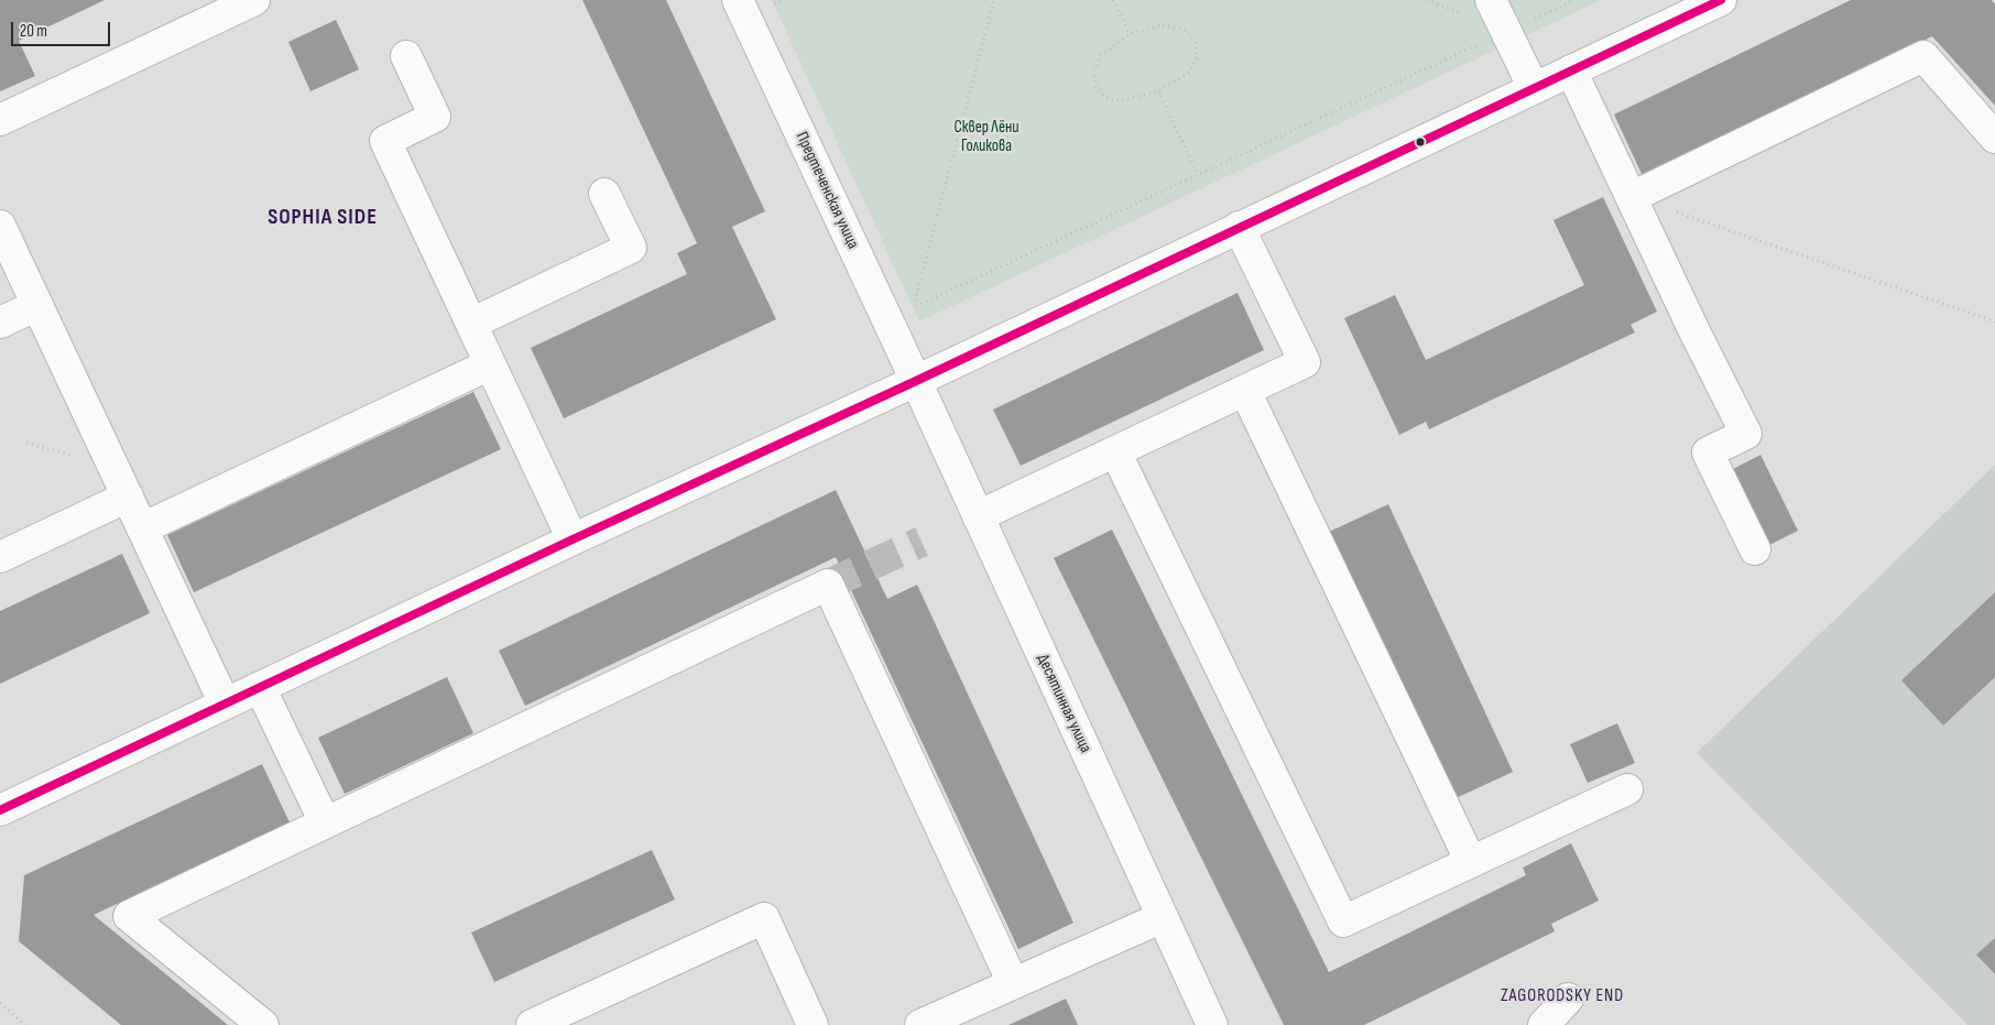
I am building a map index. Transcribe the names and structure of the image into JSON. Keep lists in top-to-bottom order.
{
  "streets": {
    "main road": ["Предтеченская улица", "Десятинная улица"]
  },
  "crossings": [
    ["Предтеченская улица", "Десятинная улица"]
  ],
  "districts": ["SOPHIA SIDE", "ZAGORODSKY END"],
  "parks": ["Сквер Лёни Голикова"],
  "scale_bar": "20 m"
}
